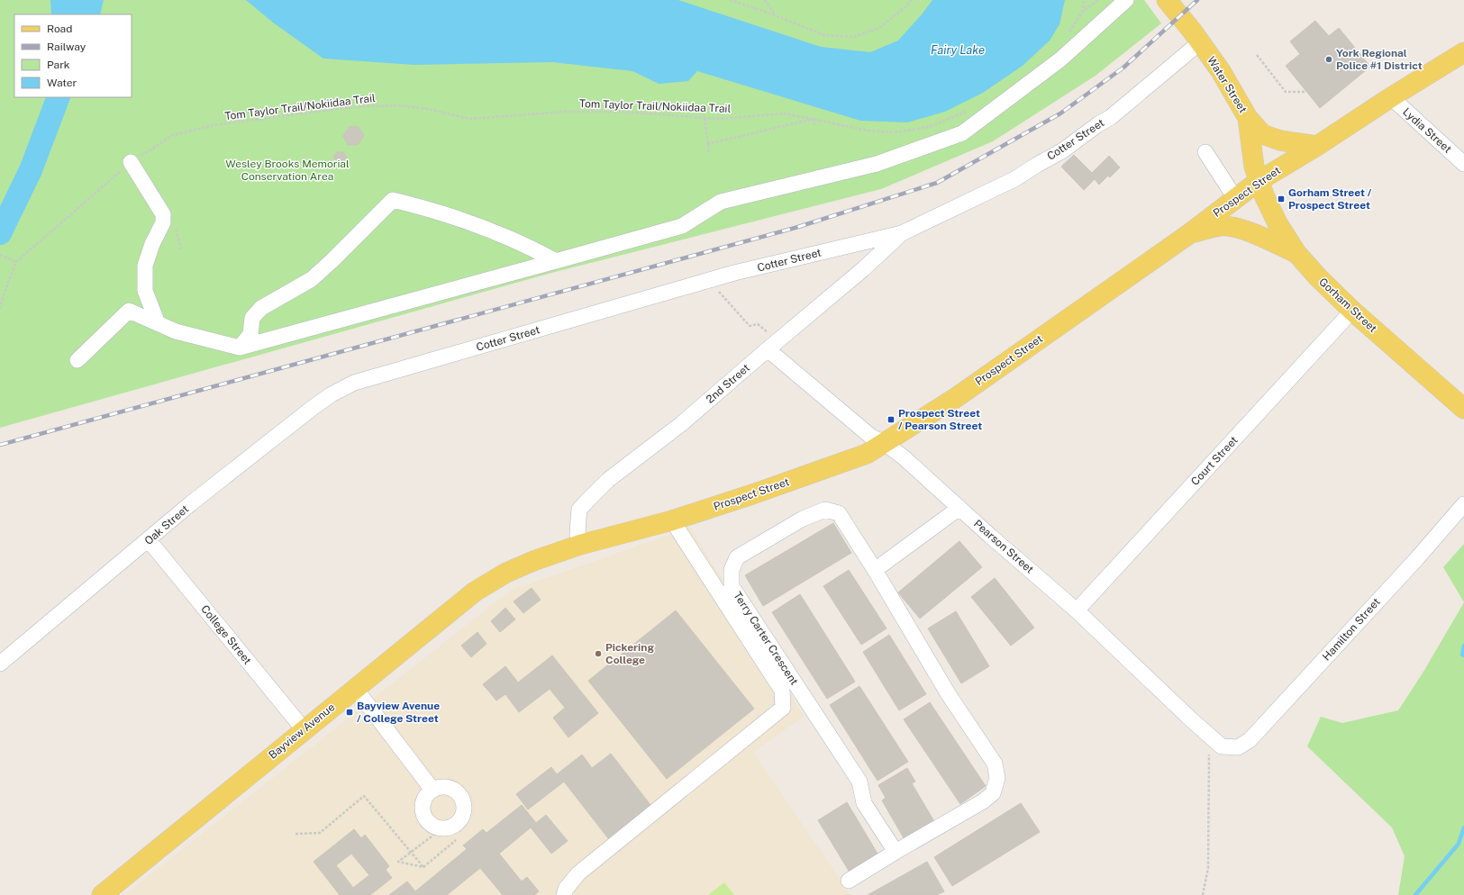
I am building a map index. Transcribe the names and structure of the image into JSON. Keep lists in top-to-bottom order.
{
  "streets": {
    "main road": [
      "Water Street",
      "Prospect Street",
      "Gorham Street",
      "Bayview Avenue"
    ],
    "street": [
      "Lydia Street",
      "Cotter Street",
      "2nd Street",
      "Court Street",
      "Oak Street",
      "Pearson Street",
      "Hamilton Street",
      "College Street",
      "Terry Carter Crescent"
    ],
    "path": ["Tom Taylor Trail/Nokiidaa Trail"]
  },
  "crossings": [
    ["Water Street", "Cotter Street"],
    ["Water Street", "Prospect Street"],
    ["Water Street", "Gorham Street"],
    ["Lydia Street", "Prospect Street"],
    ["Cotter Street", "2nd Street"],
    ["Cotter Street", "Oak Street"],
    ["Prospect Street", "Gorham Street"],
    ["Prospect Street", "2nd Street"],
    ["Prospect Street", "Pearson Street"],
    ["Prospect Street", "Bayview Avenue"],
    ["Gorham Street", "Court Street"],
    ["2nd Street", "Pearson Street"],
    ["Court Street", "Pearson Street"],
    ["Oak Street", "College Street"],
    ["Pearson Street", "Hamilton Street"],
    ["College Street", "Bayview Avenue"]
  ],
  "water": ["Fairy Lake"],
  "parks": ["Wesley Brooks Memorial Conservation Area"],
  "places": {
    "other": ["York Regional Police #1 District", "Pickering College"],
    "transit": ["Gorham Street / Prospect Street", "Prospect Street / Pearson Street", "Bayview Avenue / College Street"]
  },
  "legend": [
    "Road",
    "Railway",
    "Park",
    "Water"
  ]
}
